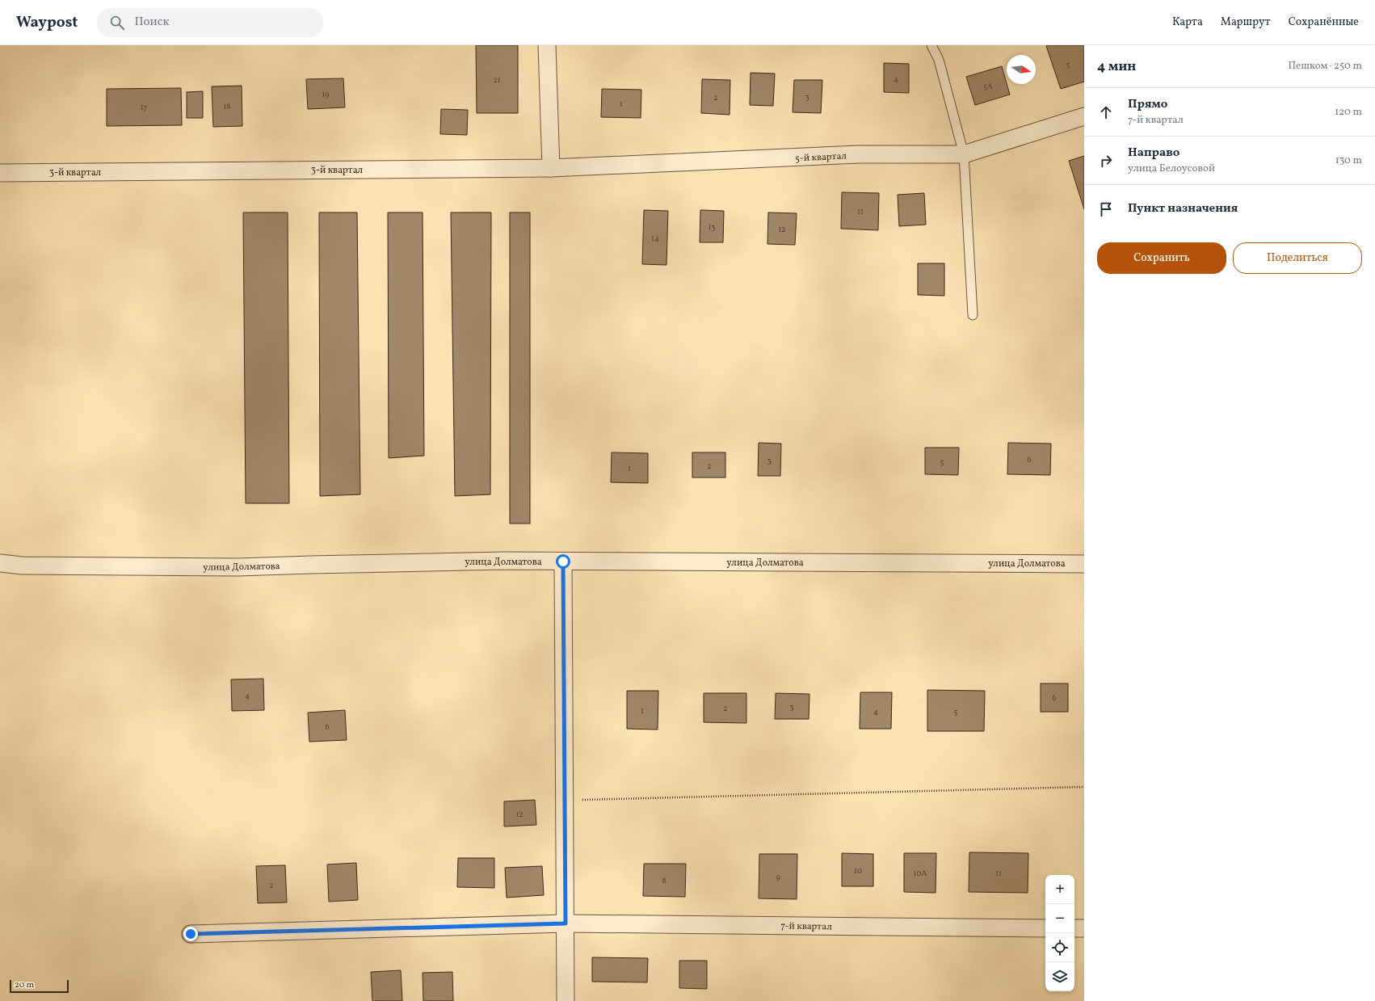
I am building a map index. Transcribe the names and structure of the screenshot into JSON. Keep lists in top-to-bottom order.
{
  "streets": {
    "street": [
      "5-й квартал",
      "3-й квартал",
      "улица Долматова",
      "7-й квартал"
    ]
  },
  "crossings": [
    ["5-й квартал", "3-й квартал"]
  ],
  "house_numbers": [
    "5",
    "4",
    "21",
    "5А",
    "19",
    "3",
    "2",
    "1",
    "18",
    "17",
    "11",
    "13",
    "12",
    "14",
    "6",
    "3",
    "5",
    "2",
    "1",
    "4",
    "6",
    "3",
    "2",
    "1",
    "4",
    "5",
    "6",
    "12",
    "10",
    "10А",
    "11",
    "9",
    "8",
    "2"
  ],
  "scale_bar": "20 m",
  "north": "right",
  "page": {
    "header": "Waypost",
    "search": "Поиск",
    "nav": ["Карта", "Маршрут", "Сохранённые"],
    "heading": ["4 мин", "Пешком · 250 m"],
    "list": [
      ["Прямо", "7-й квартал", "120 m"],
      ["Направо", "улица Белоусовой", "130 m"],
      "Пункт назначения"
    ],
    "buttons": ["Сохранить", "Поделиться"],
    "map_buttons": ["+", "−"],
    "scale": "20 m"
  }
}
